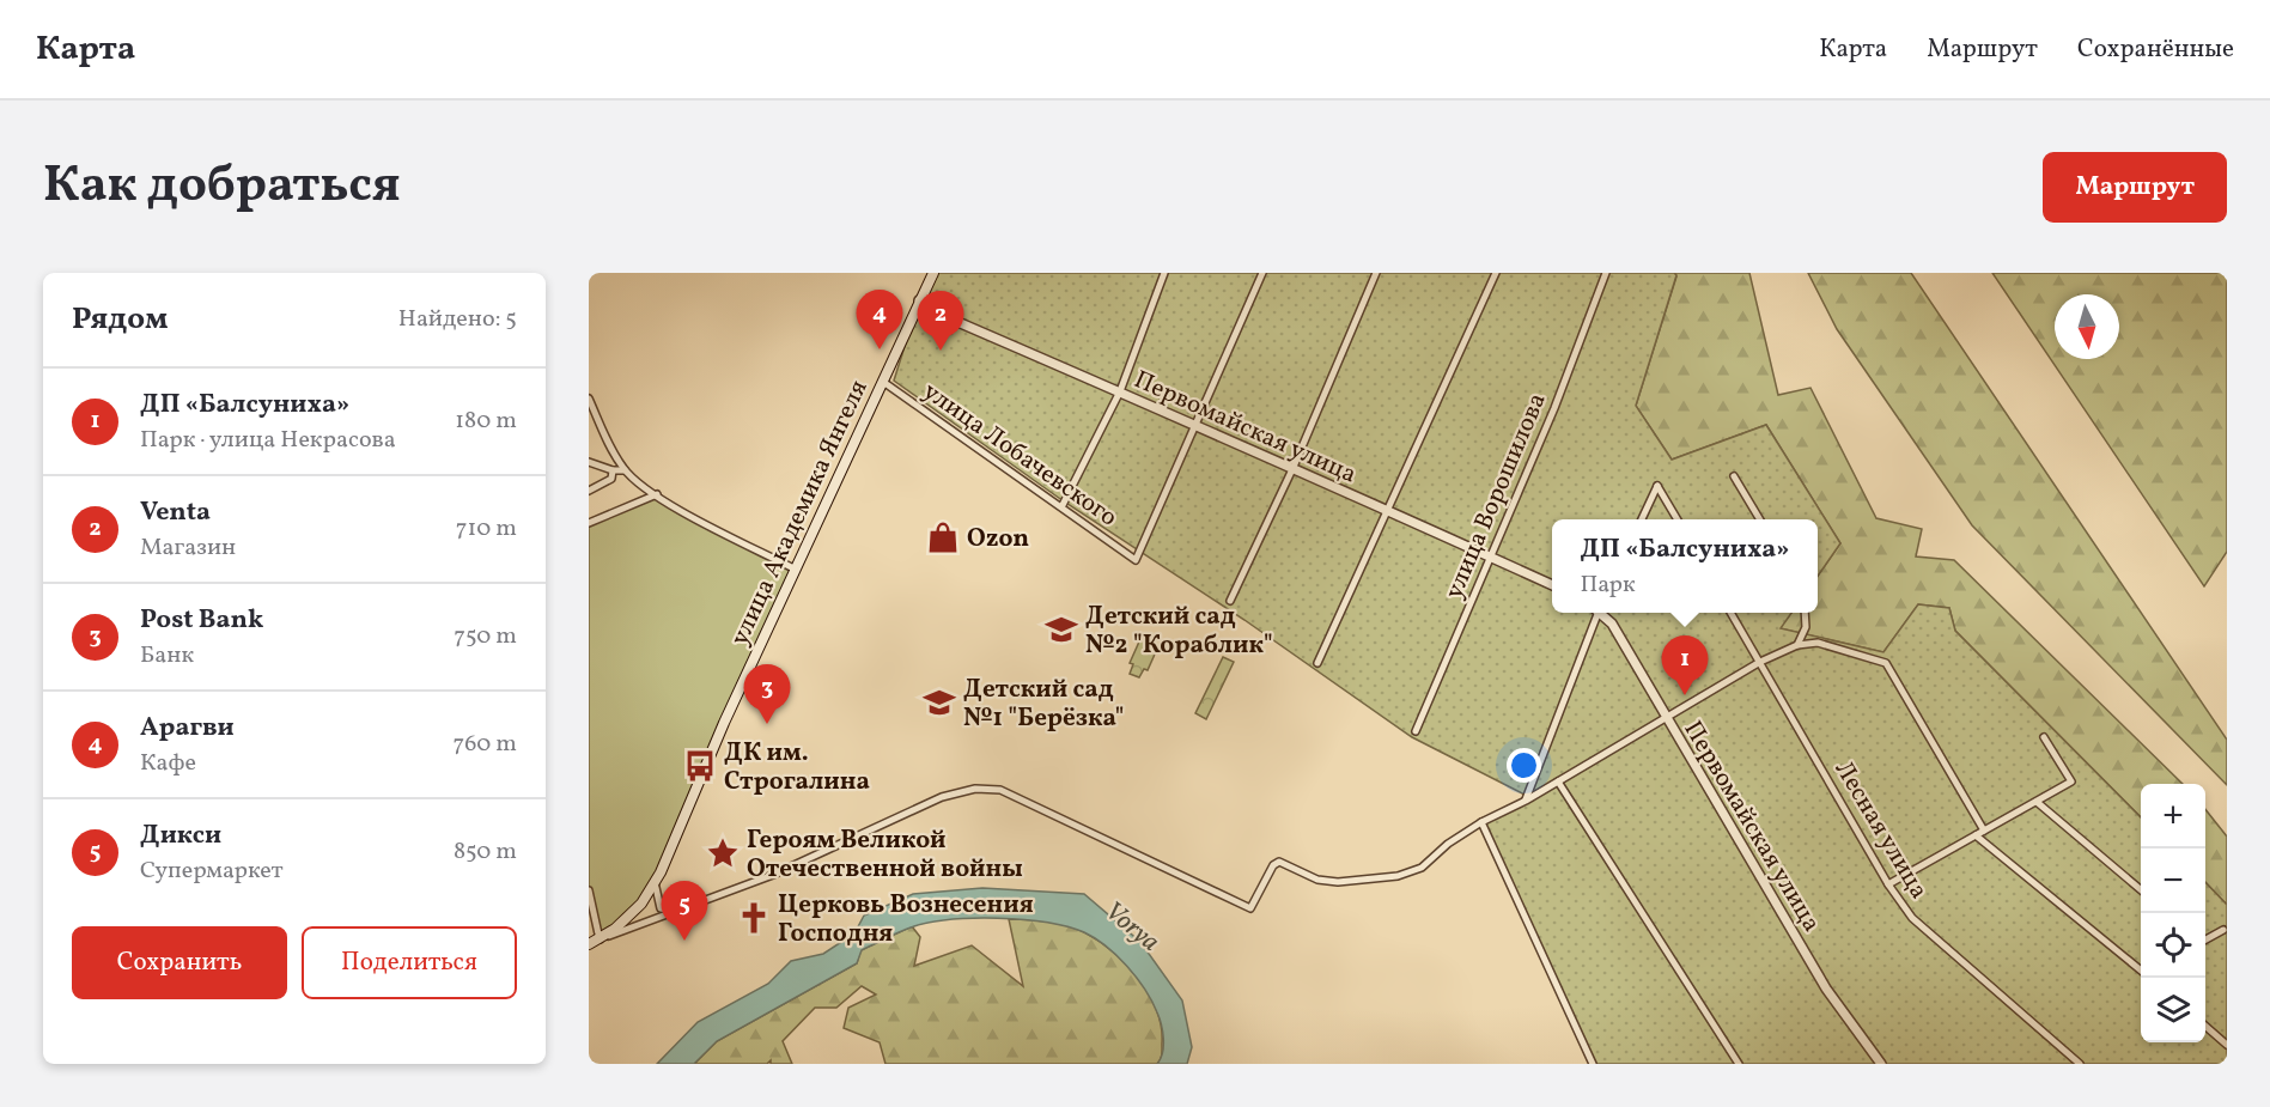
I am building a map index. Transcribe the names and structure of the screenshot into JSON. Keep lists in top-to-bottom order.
{
  "streets": {
    "main road": ["улица Академика Янгеля"],
    "street": [
      "Первомайская улица",
      "улица Лобачевского",
      "улица Ворошилова",
      "Лесная улица"
    ]
  },
  "crossings": [
    ["Первомайская улица", "улица Лобачевского"],
    ["Первомайская улица", "улица Ворошилова"],
    ["Первомайская улица", "улица Академика Янгеля"],
    ["улица Лобачевского", "улица Академика Янгеля"]
  ],
  "water": ["Vorya"],
  "places": {
    "shop": ["Ozon"],
    "school or university": ["Детский сад №2 \"Кораблик\"", "Детский сад №1 \"Берёзка\""],
    "bus stop": ["ДК им. Строгалина"],
    "place": ["Героям Великой Отечественной войны"],
    "church": ["Церковь Вознесения Господня"]
  },
  "north": "bottom",
  "page": {
    "header": "Карта",
    "nav": ["Карта", "Маршрут", "Сохранённые"],
    "title": "Как добраться",
    "buttons": [
      "Маршрут",
      ["Сохранить", "Поделиться"]
    ],
    "heading": ["Рядом", "Найдено: 5"],
    "pins": [
      "4",
      "2",
      "1",
      "3",
      "5"
    ],
    "list": [
      {
        "mark": "1",
        "name": "ДП «Балсуниха»",
        "note": "Парк · улица Некрасова",
        "value": "180 m"
      },
      {
        "mark": "2",
        "name": "Venta",
        "note": "Магазин",
        "value": "710 m"
      },
      {
        "mark": "3",
        "name": "Post Bank",
        "note": "Банк",
        "value": "750 m"
      },
      {
        "mark": "4",
        "name": "Арагви",
        "note": "Кафе",
        "value": "760 m"
      },
      {
        "mark": "5",
        "name": "Дикси",
        "note": "Супермаркет",
        "value": "850 m"
      }
    ],
    "popup": ["ДП «Балсуниха»", "Парк"],
    "map_buttons": ["+", "−"]
  }
}
